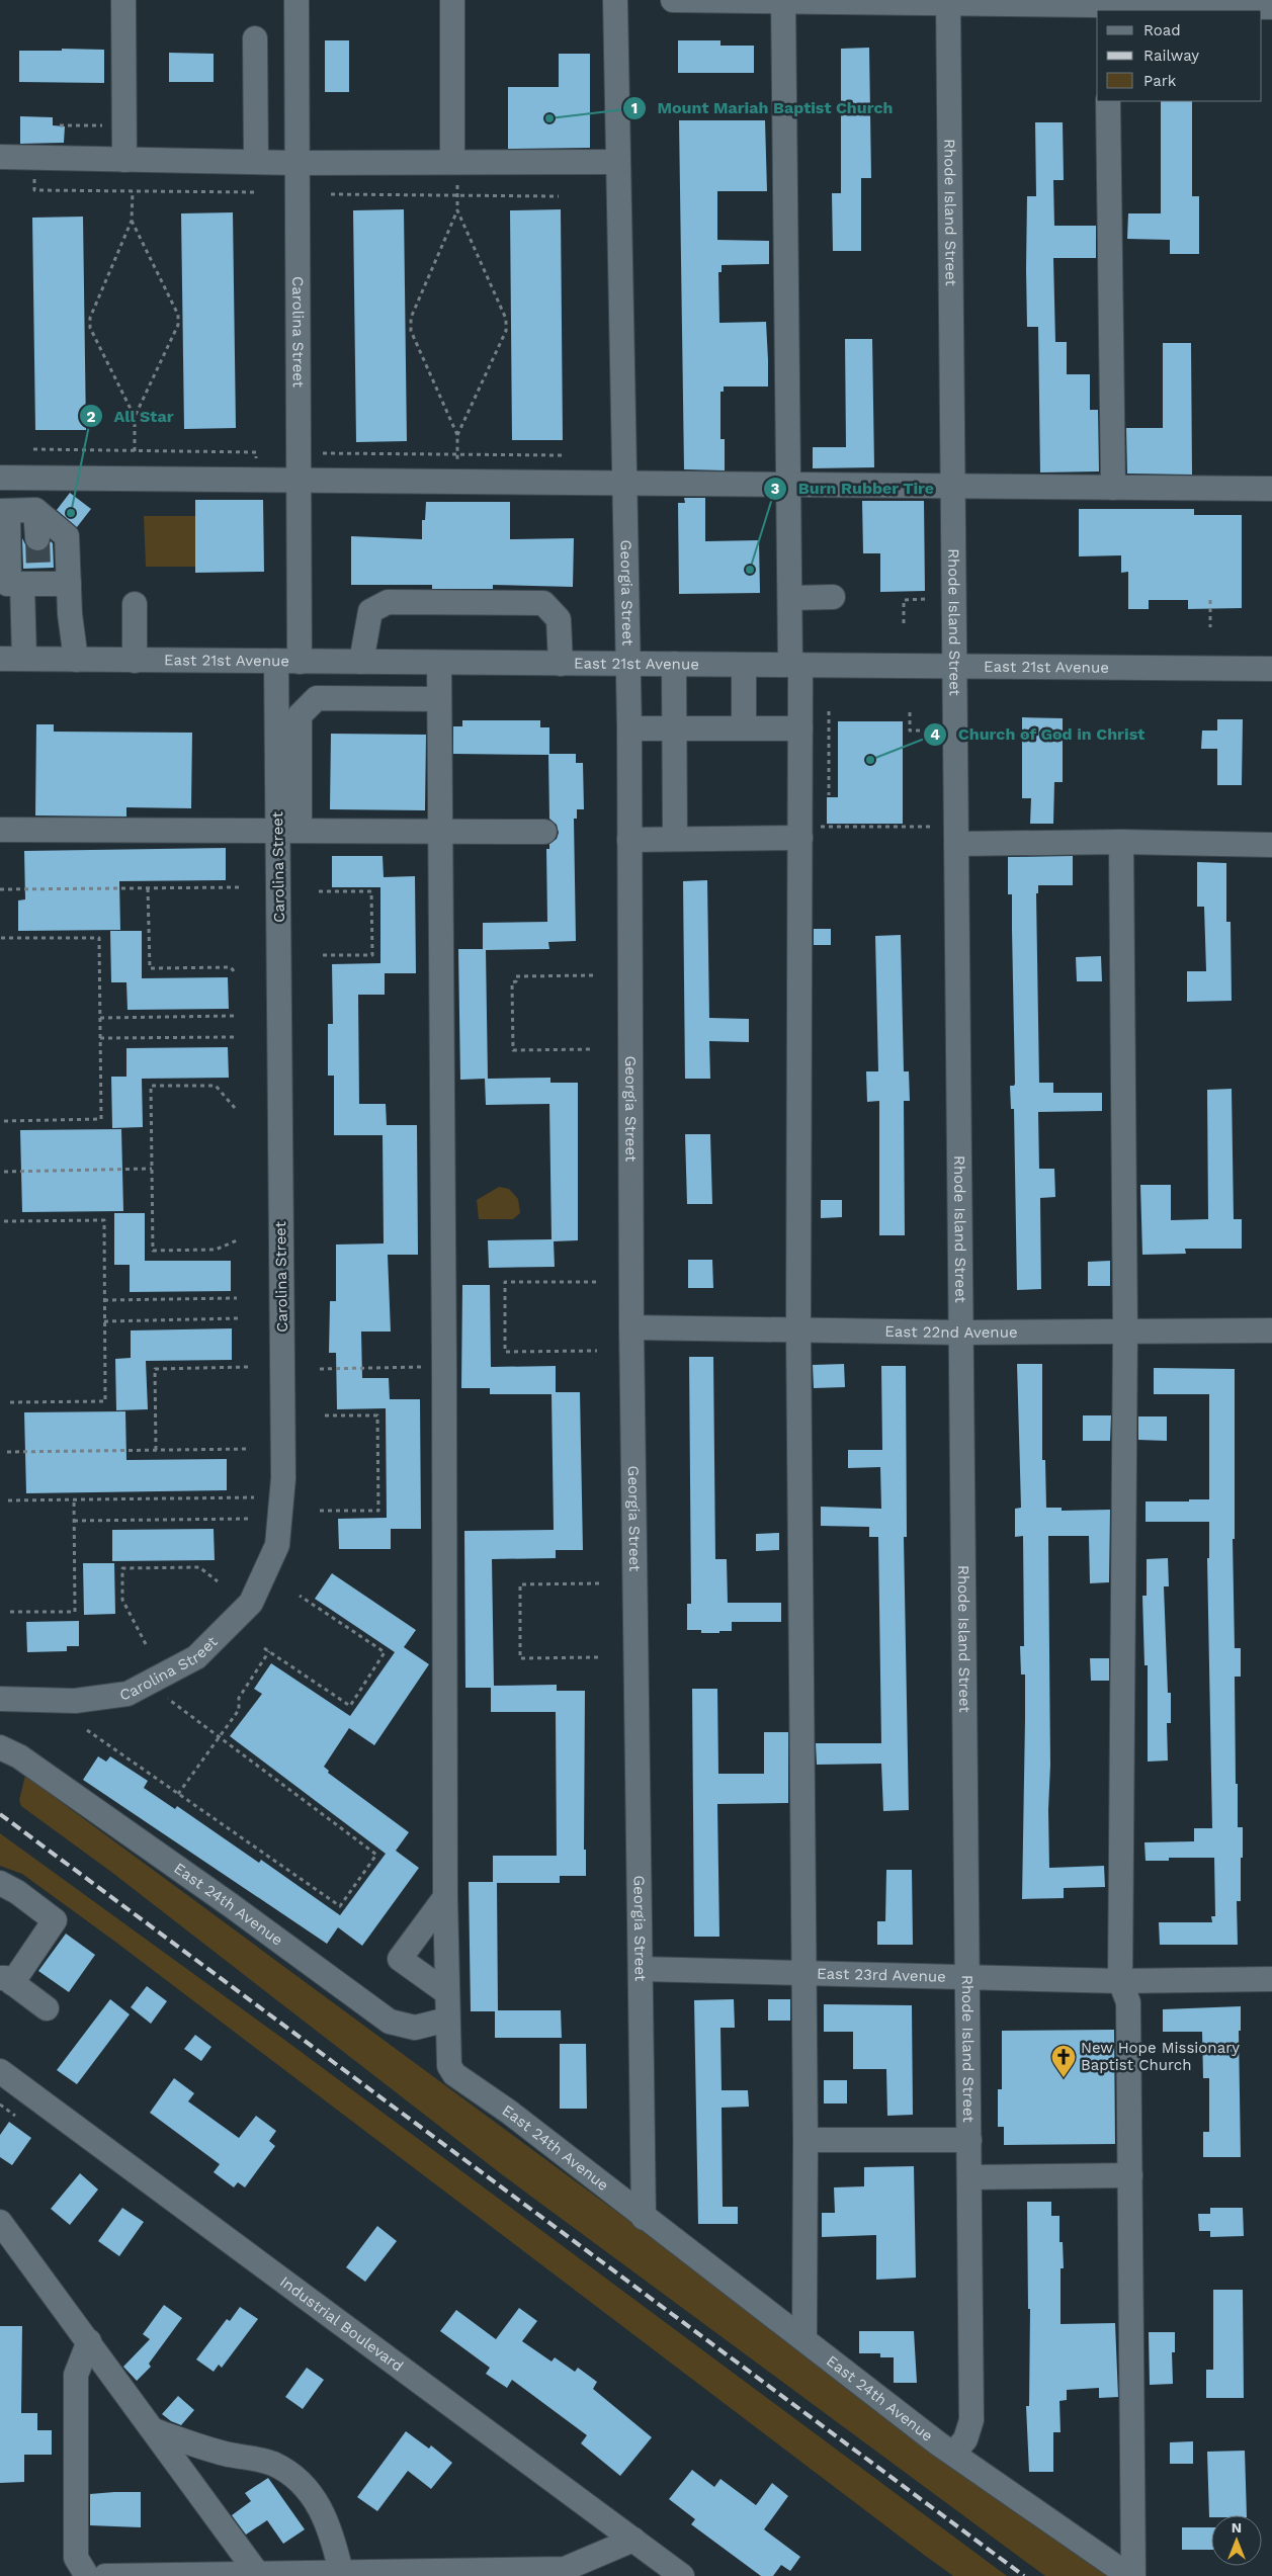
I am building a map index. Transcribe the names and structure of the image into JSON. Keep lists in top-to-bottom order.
{
  "streets": {
    "street": [
      "Rhode Island Street",
      "Carolina Street",
      "Georgia Street",
      "East 21st Avenue",
      "East 22nd Avenue",
      "East 24th Avenue",
      "East 23rd Avenue",
      "Industrial Boulevard"
    ]
  },
  "crossings": [
    ["Rhode Island Street", "East 21st Avenue"],
    ["Rhode Island Street", "East 22nd Avenue"],
    ["Rhode Island Street", "East 24th Avenue"],
    ["Rhode Island Street", "East 23rd Avenue"],
    ["Carolina Street", "East 21st Avenue"],
    ["Georgia Street", "East 21st Avenue"],
    ["Georgia Street", "East 22nd Avenue"],
    ["Georgia Street", "East 24th Avenue"],
    ["Georgia Street", "East 23rd Avenue"]
  ],
  "places": {
    "other": [
      "Mount Mariah Baptist Church",
      "All Star",
      "Burn Rubber Tire",
      "Church of God in Christ"
    ],
    "church": ["New Hope Missionary Baptist Church"]
  },
  "legend": ["Road", "Railway", "Park"],
  "north": "top"
}
